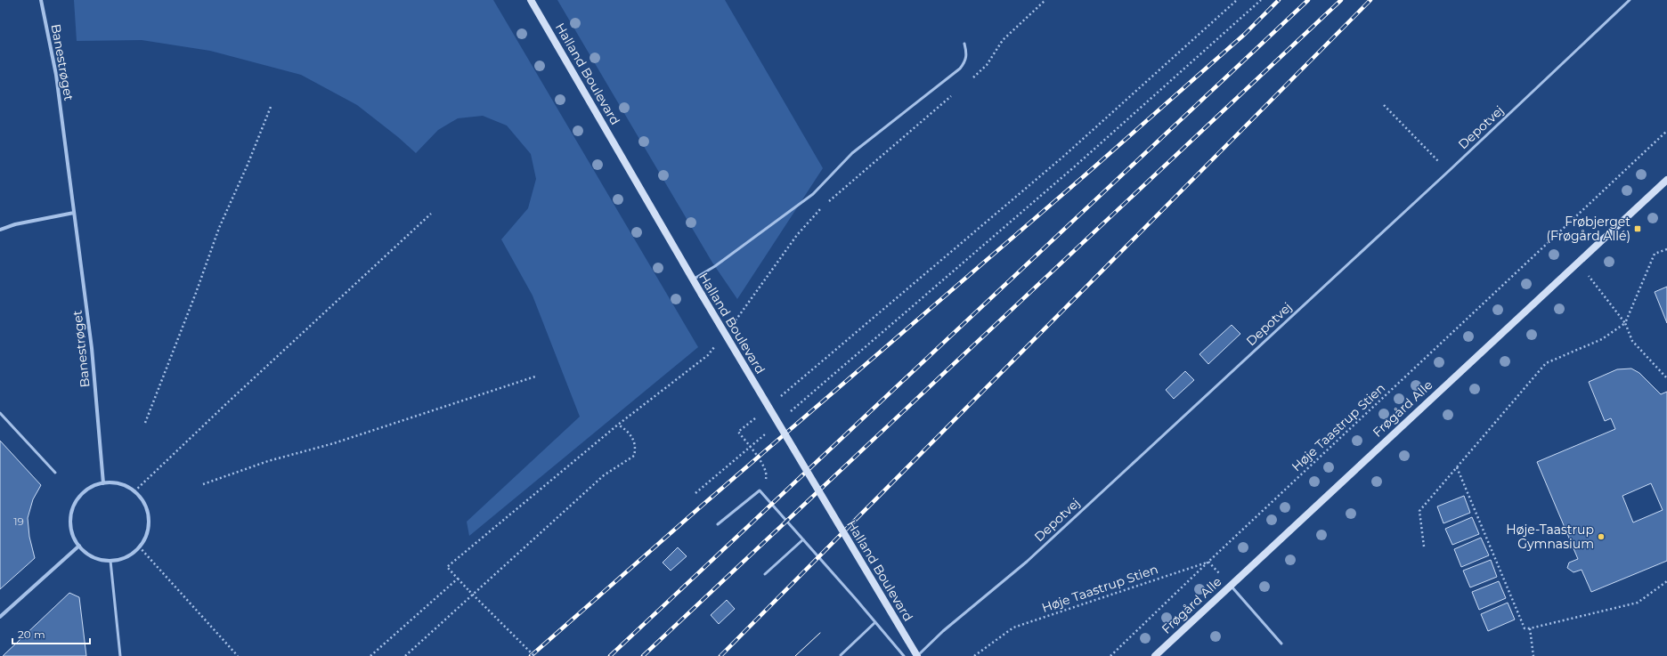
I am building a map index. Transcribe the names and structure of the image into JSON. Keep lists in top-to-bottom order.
{
  "streets": {
    "street": ["Banestrøget", "Halland Boulevard", "Frøgård Alle"],
    "lane": ["Depotvej"],
    "path": ["Høje Taastrup Stien"]
  },
  "crossings": [
    ["Halland Boulevard", "Depotvej"]
  ],
  "places": {
    "transit": ["Frøbjerget (Frøgård Allé)"],
    "other": ["Høje-Taastrup Gymnasium"]
  },
  "house_numbers": ["19"],
  "scale_bar": "20 m"
}
